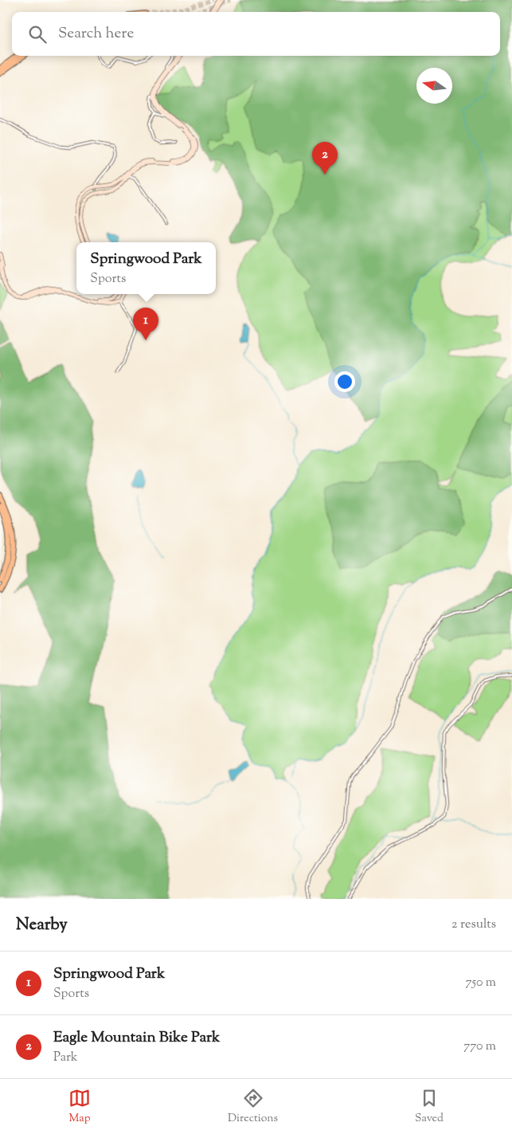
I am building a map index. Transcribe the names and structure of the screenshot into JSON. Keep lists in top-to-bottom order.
{
  "north": "left",
  "page": {
    "search": "Search here",
    "pins": ["2", "1"],
    "popup": ["Springwood Park", "Sports"],
    "heading": ["Nearby", "2 results"],
    "list": [
      {
        "mark": "1",
        "name": "Springwood Park",
        "note": "Sports",
        "value": "750 m"
      },
      {
        "mark": "2",
        "name": "Eagle Mountain Bike Park",
        "note": "Park",
        "value": "770 m"
      }
    ],
    "nav": ["Map", "Directions", "Saved"]
  }
}
